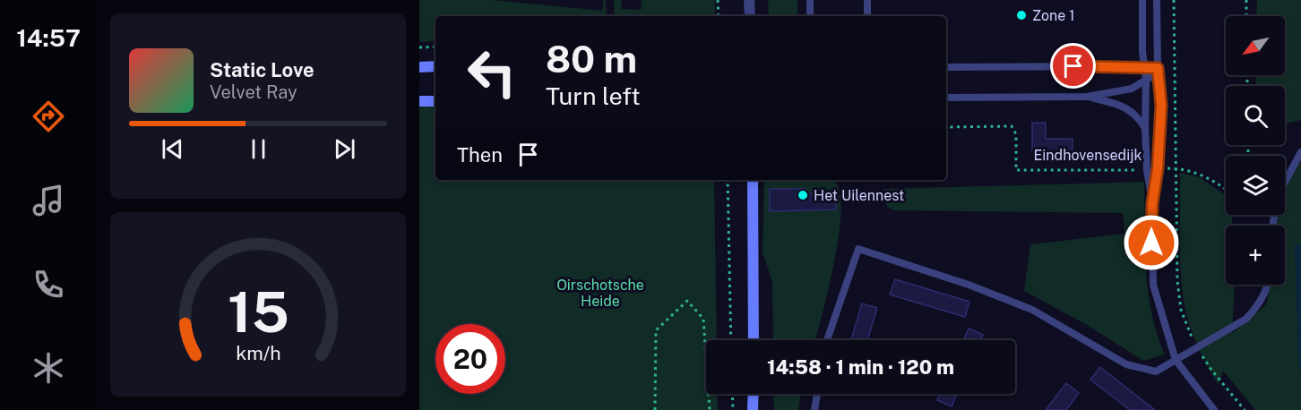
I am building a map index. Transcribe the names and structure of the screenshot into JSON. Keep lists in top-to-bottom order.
{
  "streets": {
    "path": ["Eindhovensedijk"]
  },
  "parks": ["Oirschotsche Heide"],
  "places": ["Zone 1", "Het Uilennest"],
  "north": "bottom left",
  "page": {
    "tabs": "14:57",
    "map_buttons": "+",
    "turn": ["80 m", "Turn left"],
    "song": ["Static Love", "Velvet Ray"],
    "then": "Then",
    "limit": "20",
    "trip": "14:58 · 1 min · 120 m",
    "gauge": ["15", "km/h"]
  }
}
